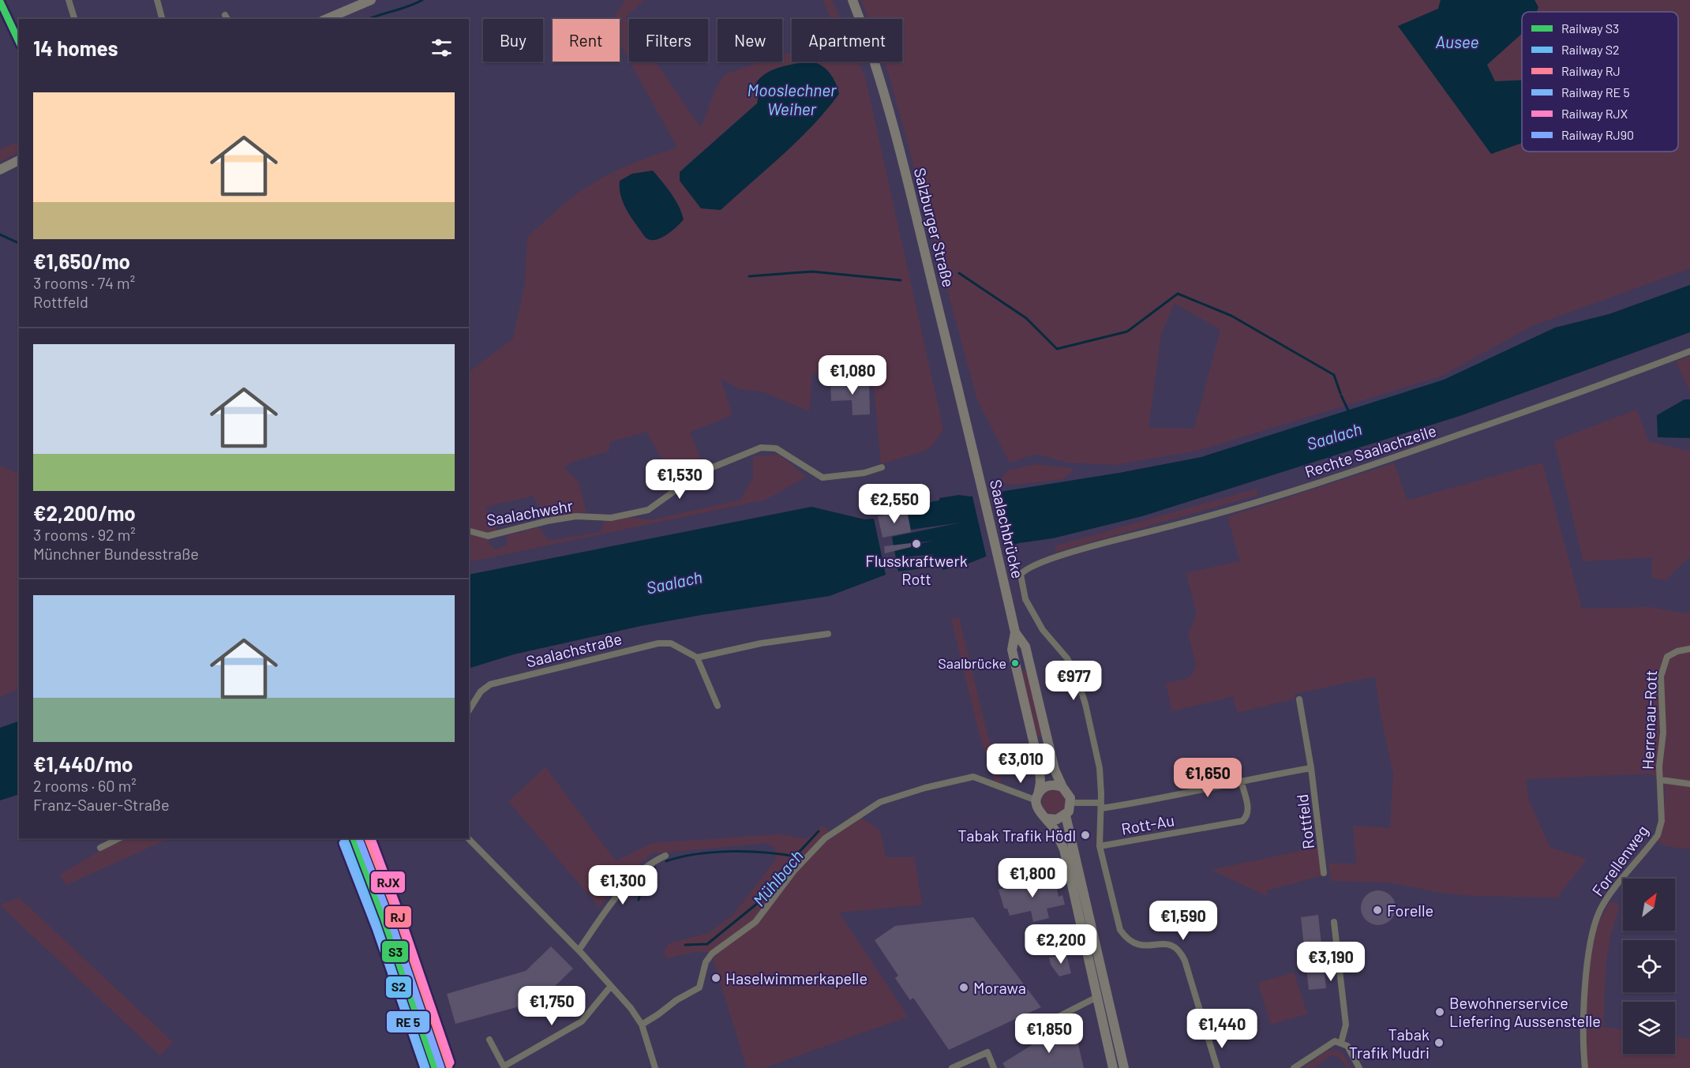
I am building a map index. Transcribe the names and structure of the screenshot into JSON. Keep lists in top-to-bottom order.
{
  "streets": {
    "main road": ["Salzburger Straße", "Saalachbrücke"],
    "street": [
      "Rechte Saalachzeile",
      "Saalachwehr",
      "Saalachstraße",
      "Herrenau-Rott",
      "Rottfeld",
      "Rott-Au",
      "Forellenweg"
    ]
  },
  "crossings": [
    ["Salzburger Straße", "Saalachbrücke"],
    ["Rechte Saalachzeile", "Rott-Au"],
    ["Herrenau-Rott", "Forellenweg"]
  ],
  "water": [
    "Ausee",
    "Mooslechner Weiher",
    "Saalach",
    "Mühlbach"
  ],
  "places": [
    "Flusskraftwerk Rott",
    "Saalbrücke",
    "Tabak Trafik Hödl",
    "Forelle",
    "Haselwimmerkapelle",
    "Morawa",
    "Bewohnerservice Liefering Aussenstelle",
    "Tabak Trafik Mudri"
  ],
  "lines": [
    "rail line S3",
    "rail line RJ",
    "rail line RJX",
    "rail line RJ90",
    "rail line S2"
  ],
  "legend": [
    "Railway S3",
    "Railway S2",
    "Railway RJ",
    "Railway RE 5",
    "Railway RJX",
    "Railway RJ90"
  ],
  "north": "top right",
  "page": {
    "chip": [
      "Buy",
      "Rent",
      "Filters",
      "New",
      "Apartment"
    ],
    "heading": "14 homes",
    "list": [
      {
        "name": "€1,650/mo",
        "note": "3 rooms · 74 m² · Rottfeld"
      },
      {
        "name": "€2,200/mo",
        "note": "3 rooms · 92 m² · Münchner Bundesstraße"
      },
      {
        "name": "€1,440/mo",
        "note": "2 rooms · 60 m² · Franz-Sauer-Straße"
      }
    ],
    "price": [
      "€1,080",
      "€1,530",
      "€2,550",
      "€977",
      "€3,010",
      "€1,650",
      "€1,800",
      "€1,300",
      "€1,590",
      "€2,200",
      "€3,190",
      "€1,750",
      "€1,440",
      "€1,850"
    ]
  }
}
